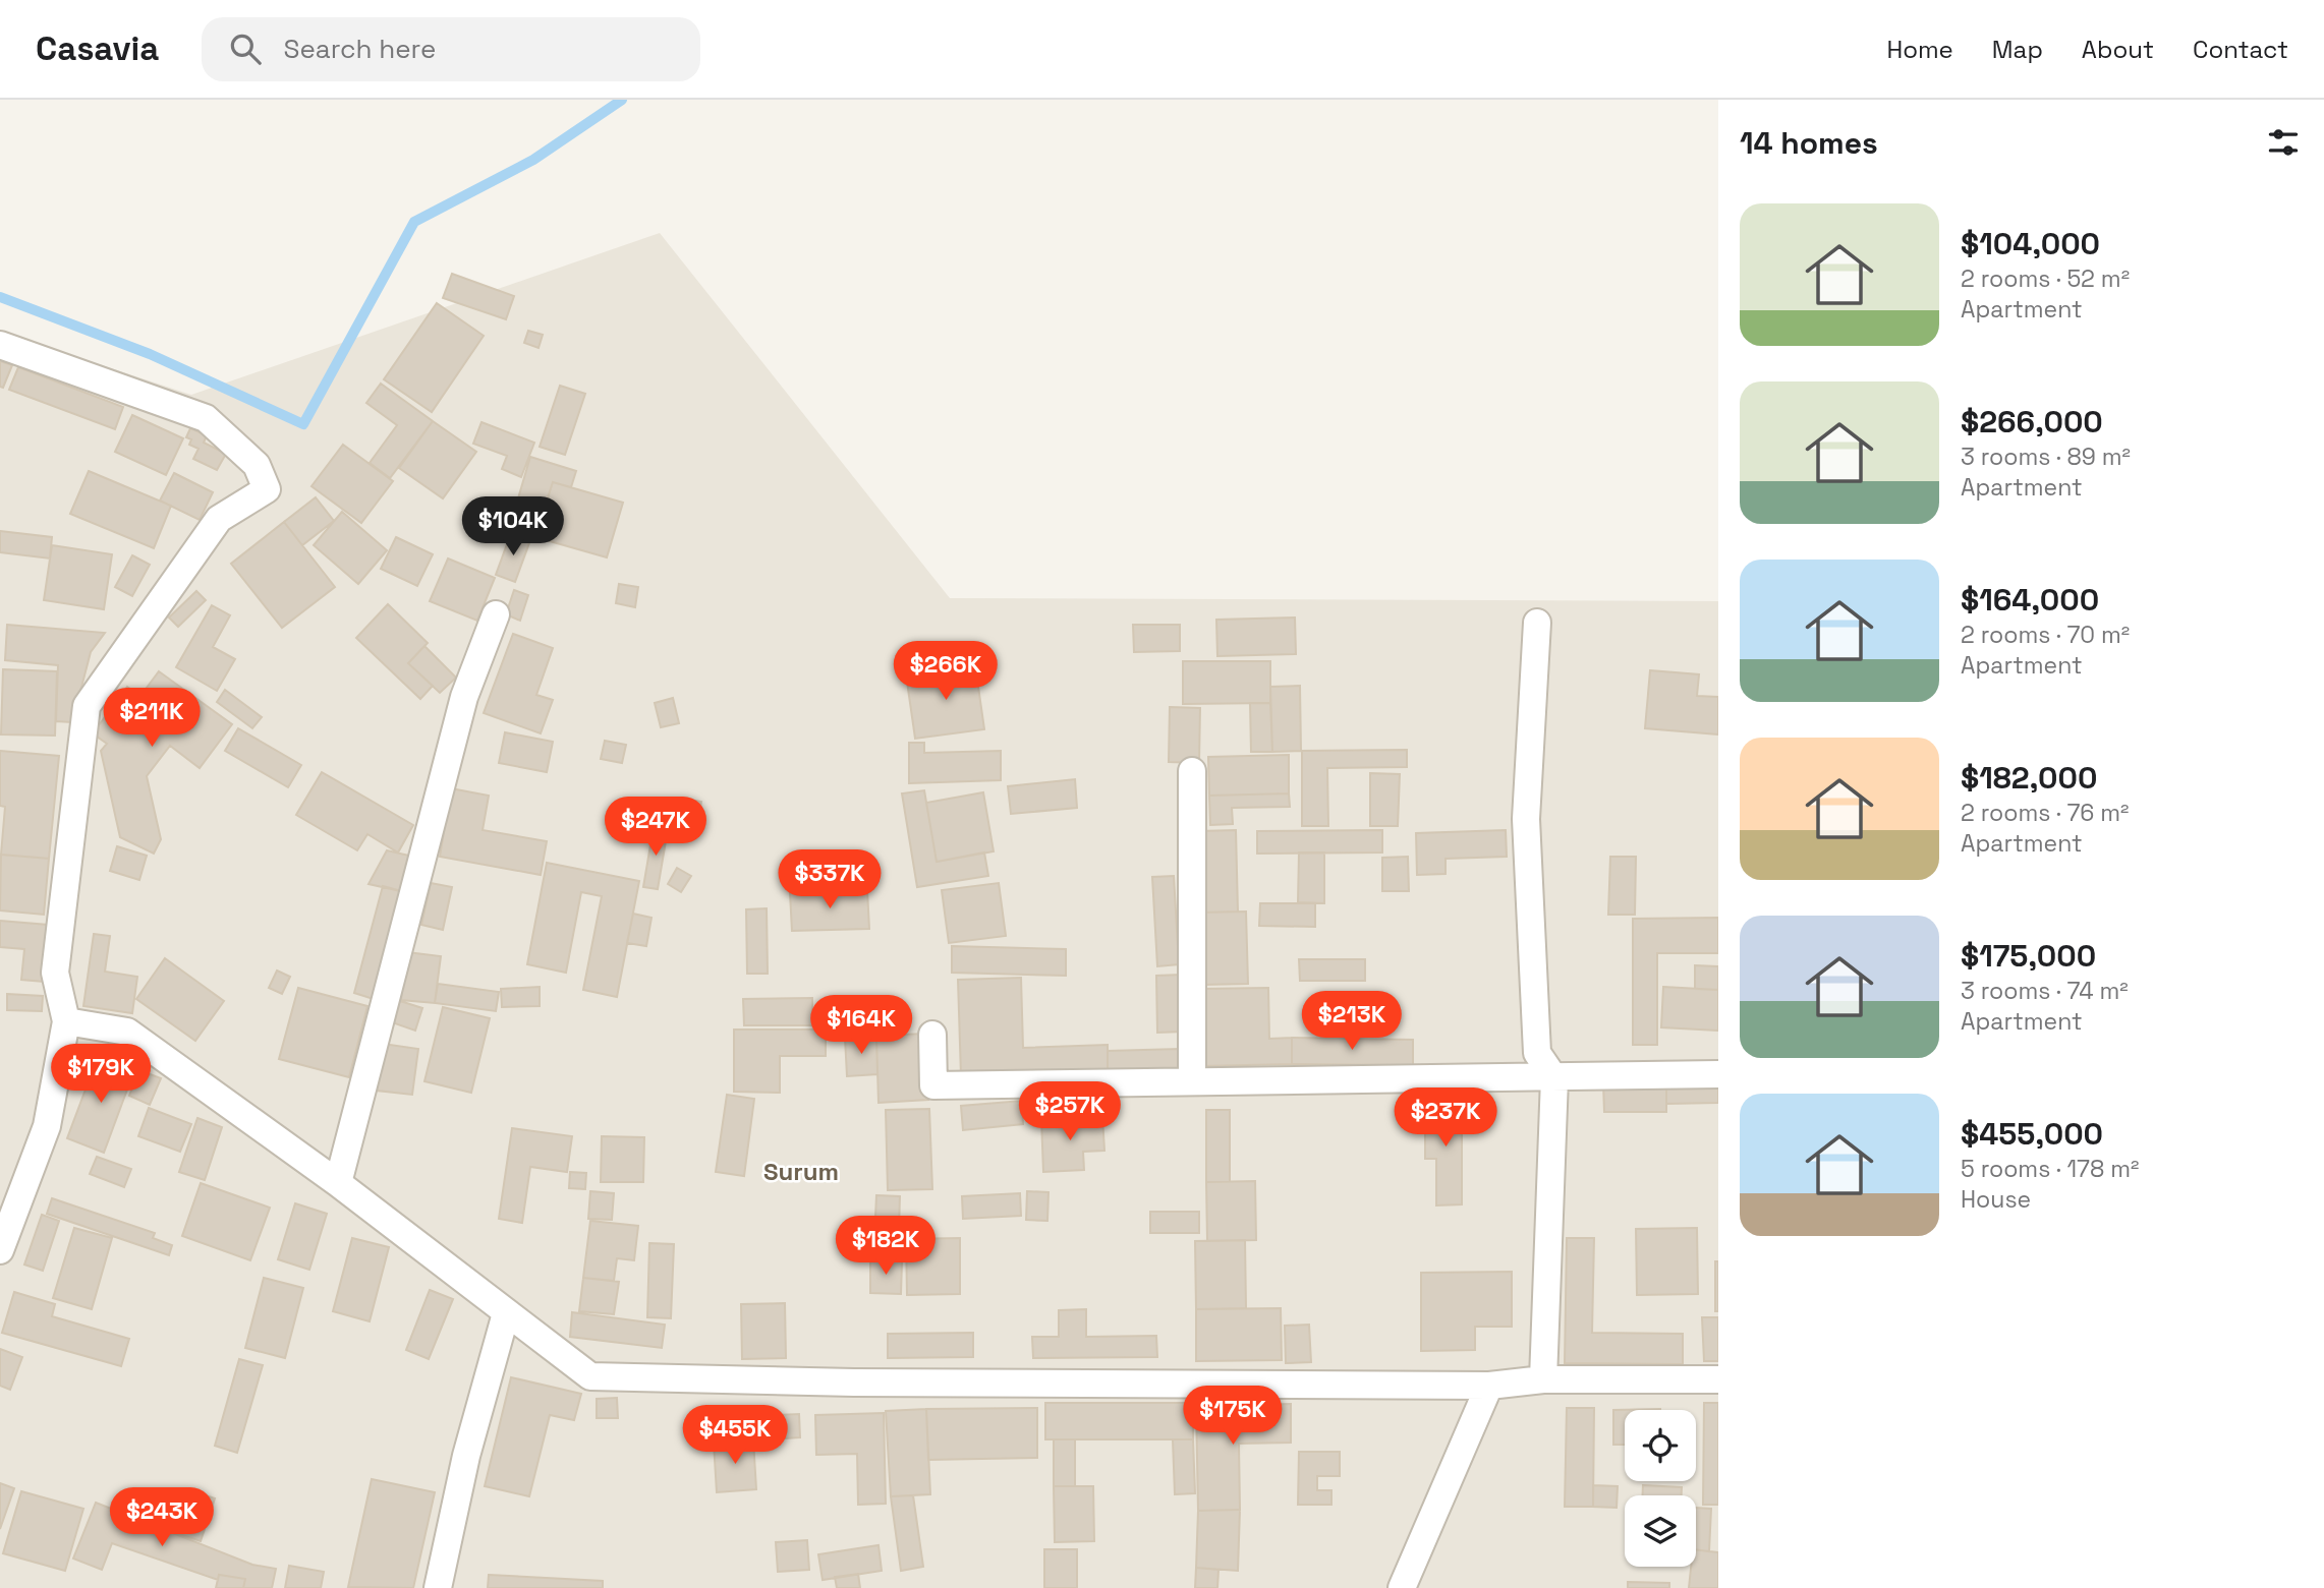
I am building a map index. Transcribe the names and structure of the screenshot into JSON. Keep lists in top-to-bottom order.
{
  "districts": ["Surum"],
  "page": {
    "header": "Casavia",
    "search": "Search here",
    "nav": [
      "Home",
      "Map",
      "About",
      "Contact"
    ],
    "heading": "14 homes",
    "list": [
      {
        "name": "$104,000",
        "note": "2 rooms · 52 m² · Apartment"
      },
      {
        "name": "$266,000",
        "note": "3 rooms · 89 m² · Apartment"
      },
      {
        "name": "$164,000",
        "note": "2 rooms · 70 m² · Apartment"
      },
      {
        "name": "$182,000",
        "note": "2 rooms · 76 m² · Apartment"
      },
      {
        "name": "$175,000",
        "note": "3 rooms · 74 m² · Apartment"
      },
      {
        "name": "$455,000",
        "note": "5 rooms · 178 m² · House"
      }
    ],
    "price": [
      "$104K",
      "$266K",
      "$211K",
      "$247K",
      "$337K",
      "$213K",
      "$164K",
      "$179K",
      "$257K",
      "$237K",
      "$182K",
      "$175K",
      "$455K",
      "$243K"
    ]
  }
}
